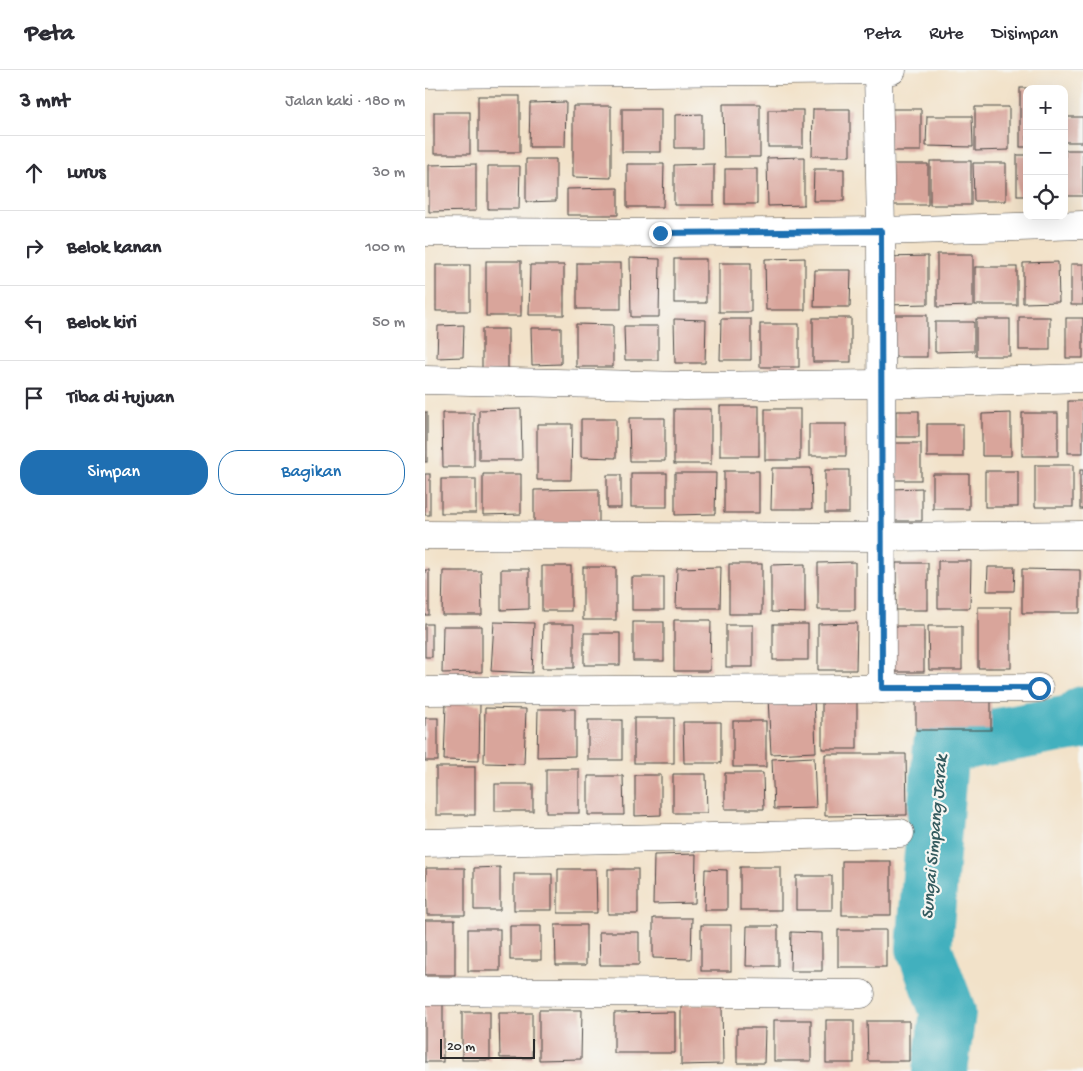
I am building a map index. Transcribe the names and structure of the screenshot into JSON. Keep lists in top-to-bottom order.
{
  "water": ["Sungai Simpang Jarak"],
  "scale_bar": "20 m",
  "page": {
    "header": "Peta",
    "nav": ["Peta", "Rute", "Disimpan"],
    "heading": ["3 mnt", "Jalan kaki · 180 m"],
    "map_buttons": ["+", "−"],
    "list": [
      ["Lurus", "30 m"],
      ["Belok kanan", "100 m"],
      ["Belok kiri", "50 m"],
      "Tiba di tujuan"
    ],
    "buttons": ["Simpan", "Bagikan"],
    "scale": "20 m"
  }
}
